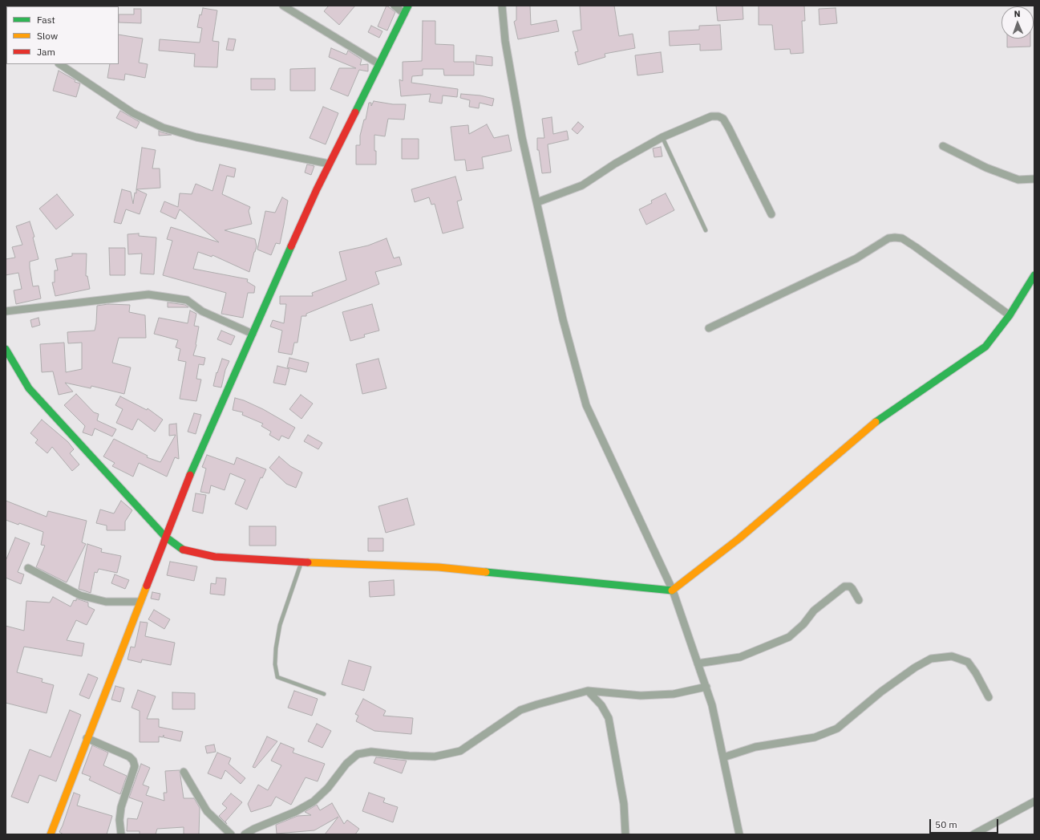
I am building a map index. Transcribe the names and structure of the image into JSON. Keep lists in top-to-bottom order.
{
  "legend": ["Fast", "Slow", "Jam"],
  "scale_bar": "50 m",
  "north": "top"
}
